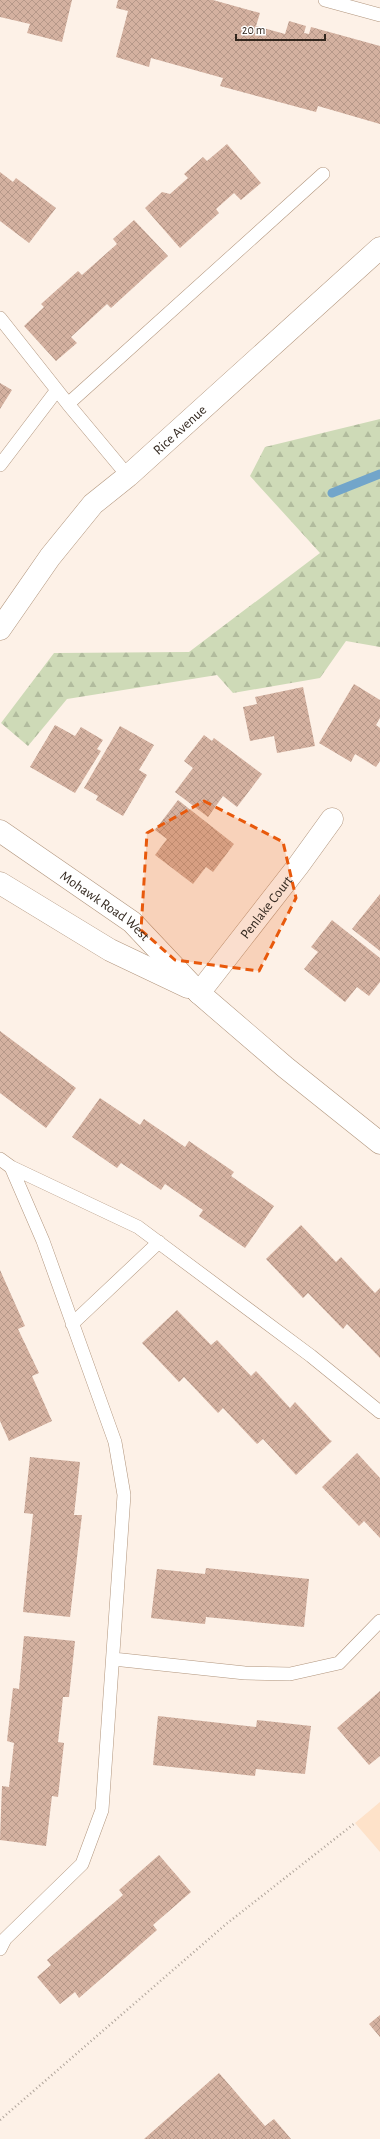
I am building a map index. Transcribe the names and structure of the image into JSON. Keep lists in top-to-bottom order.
{
  "streets": {
    "street": ["Rice Avenue", "Mohawk Road West", "Penlake Court"]
  },
  "crossings": [
    ["Mohawk Road West", "Penlake Court"]
  ],
  "scale_bar": "20 m"
}
